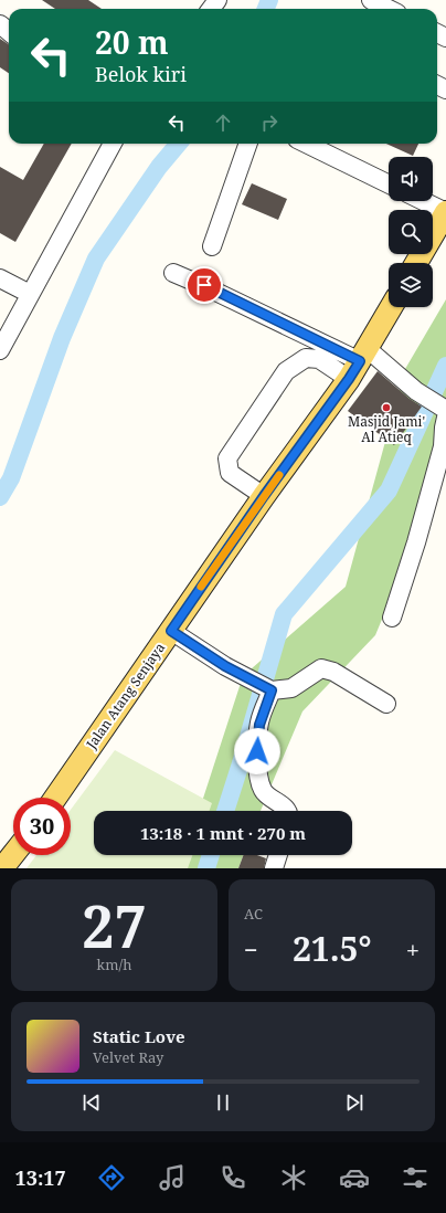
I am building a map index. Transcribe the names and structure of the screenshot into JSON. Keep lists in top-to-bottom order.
{
  "streets": {
    "main road": ["Jalan Atang Senjaya"]
  },
  "places": ["Masjid Jami' Al Atieq"],
  "page": {
    "turn": ["20 m", "Belok kiri"],
    "limit": "30",
    "trip": "13:18 · 1 mnt · 270 m",
    "tile": [
      ["27", "km/h"],
      "AC"
    ],
    "heat": ["−", "21.5°", "+"],
    "song": ["Static Love", "Velvet Ray"],
    "tabs": "13:17"
  }
}
